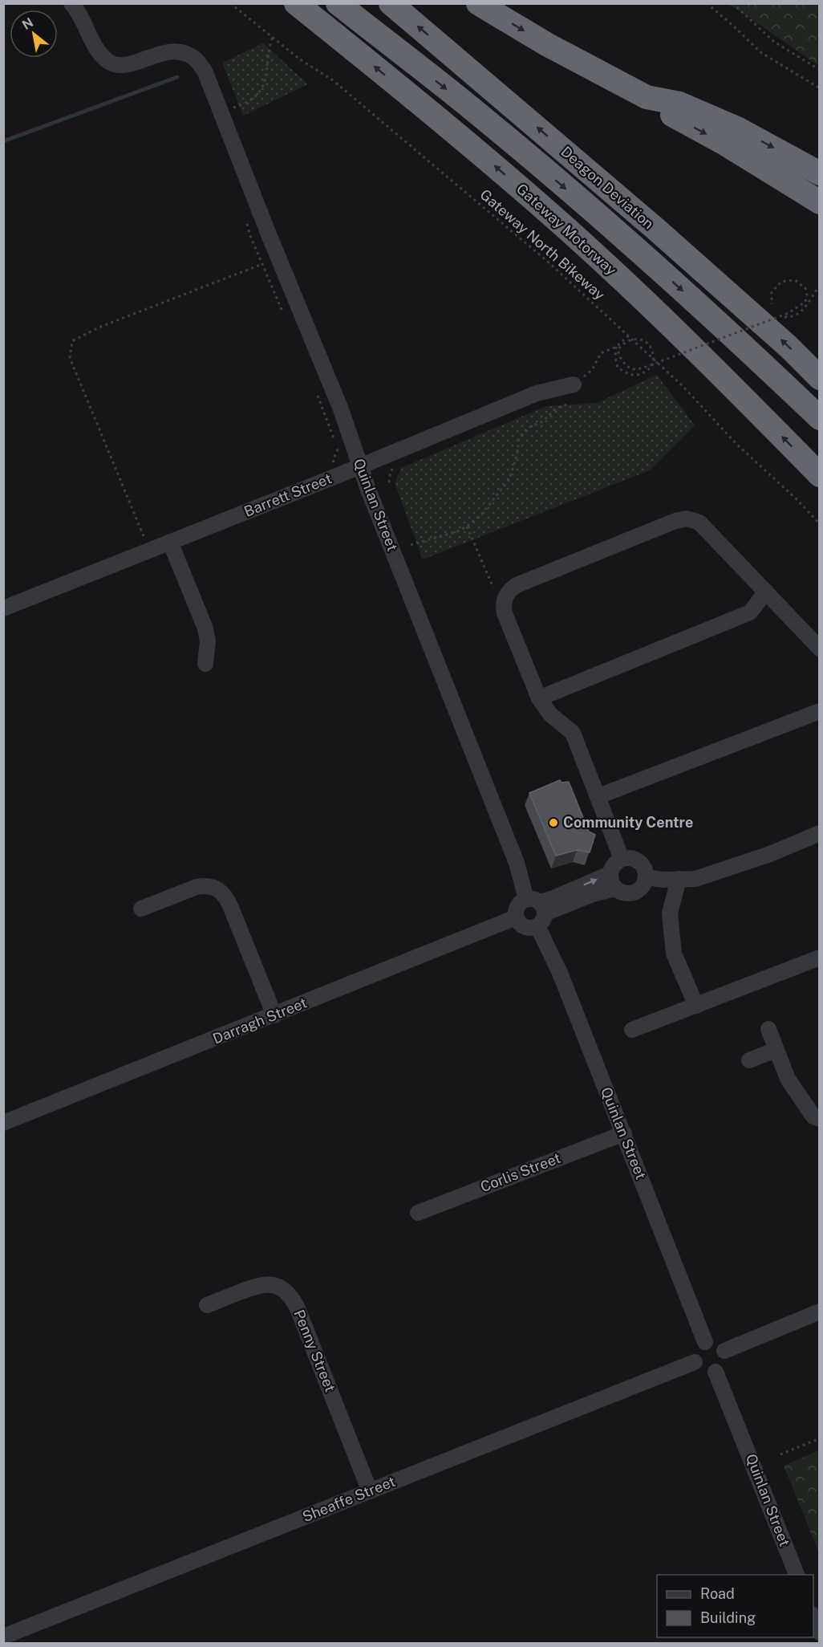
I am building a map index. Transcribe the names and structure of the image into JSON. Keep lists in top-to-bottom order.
{
  "streets": {
    "highway": ["Deagon Deviation", "Gateway Motorway"],
    "street": [
      "Barrett Street",
      "Quinlan Street",
      "Darragh Street",
      "Corlis Street",
      "Penny Street",
      "Sheaffe Street"
    ],
    "path": ["Gateway North Bikeway"]
  },
  "crossings": [
    ["Barrett Street", "Quinlan Street"],
    ["Quinlan Street", "Darragh Street"],
    ["Quinlan Street", "Corlis Street"],
    ["Quinlan Street", "Sheaffe Street"],
    ["Penny Street", "Sheaffe Street"]
  ],
  "places": ["Community Centre"],
  "legend": ["Road", "Building"],
  "north": "top left"
}
